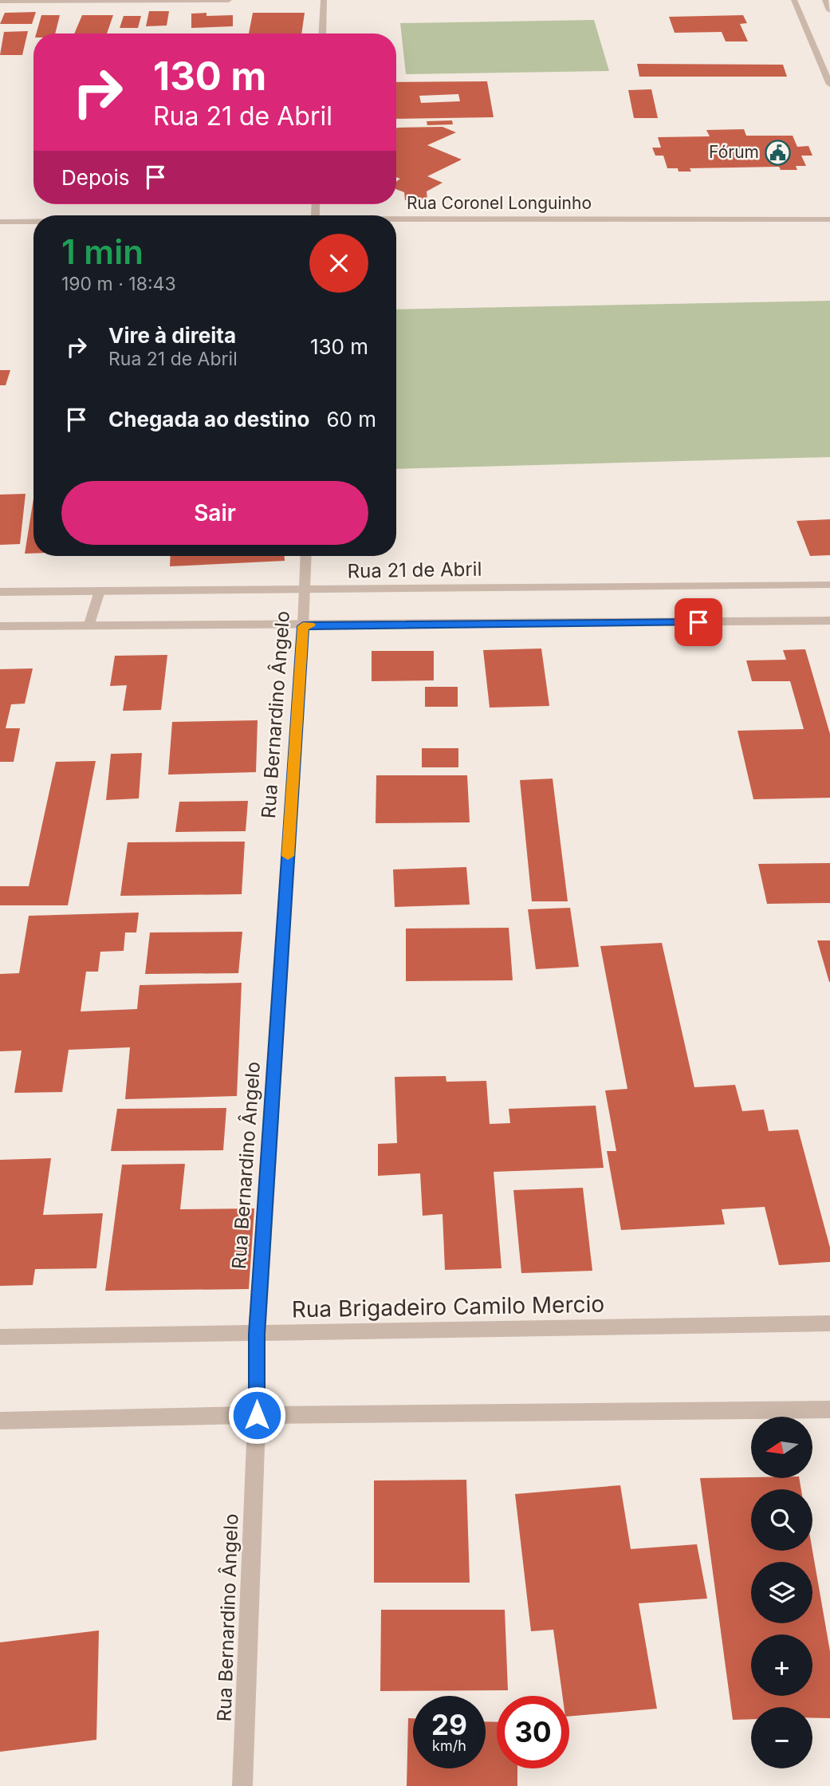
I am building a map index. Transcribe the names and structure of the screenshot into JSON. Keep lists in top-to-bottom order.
{
  "streets": {
    "street": [
      "Rua Coronel Longuinho",
      "Rua 21 de Abril",
      "Rua Bernardino Ângelo",
      "Rua Brigadeiro Camilo Mercio"
    ]
  },
  "crossings": [
    ["Rua 21 de Abril", "Rua Bernardino Ângelo"],
    ["Rua Bernardino Ângelo", "Rua Brigadeiro Camilo Mercio"]
  ],
  "places": {
    "public building": ["Fórum"]
  },
  "north": "left",
  "page": {
    "turn": ["130 m", "Rua 21 de Abril"],
    "then": "Depois",
    "heading": ["1 min", "190 m · 18:43"],
    "list": [
      {
        "name": "Vire à direita",
        "note": "Rua 21 de Abril",
        "value": "130 m"
      },
      {
        "name": "Chegada ao destino",
        "value": "60 m"
      }
    ],
    "buttons": "Sair",
    "map_buttons": ["+", "−"],
    "speed": "29 km/h",
    "limit": "30"
  }
}
